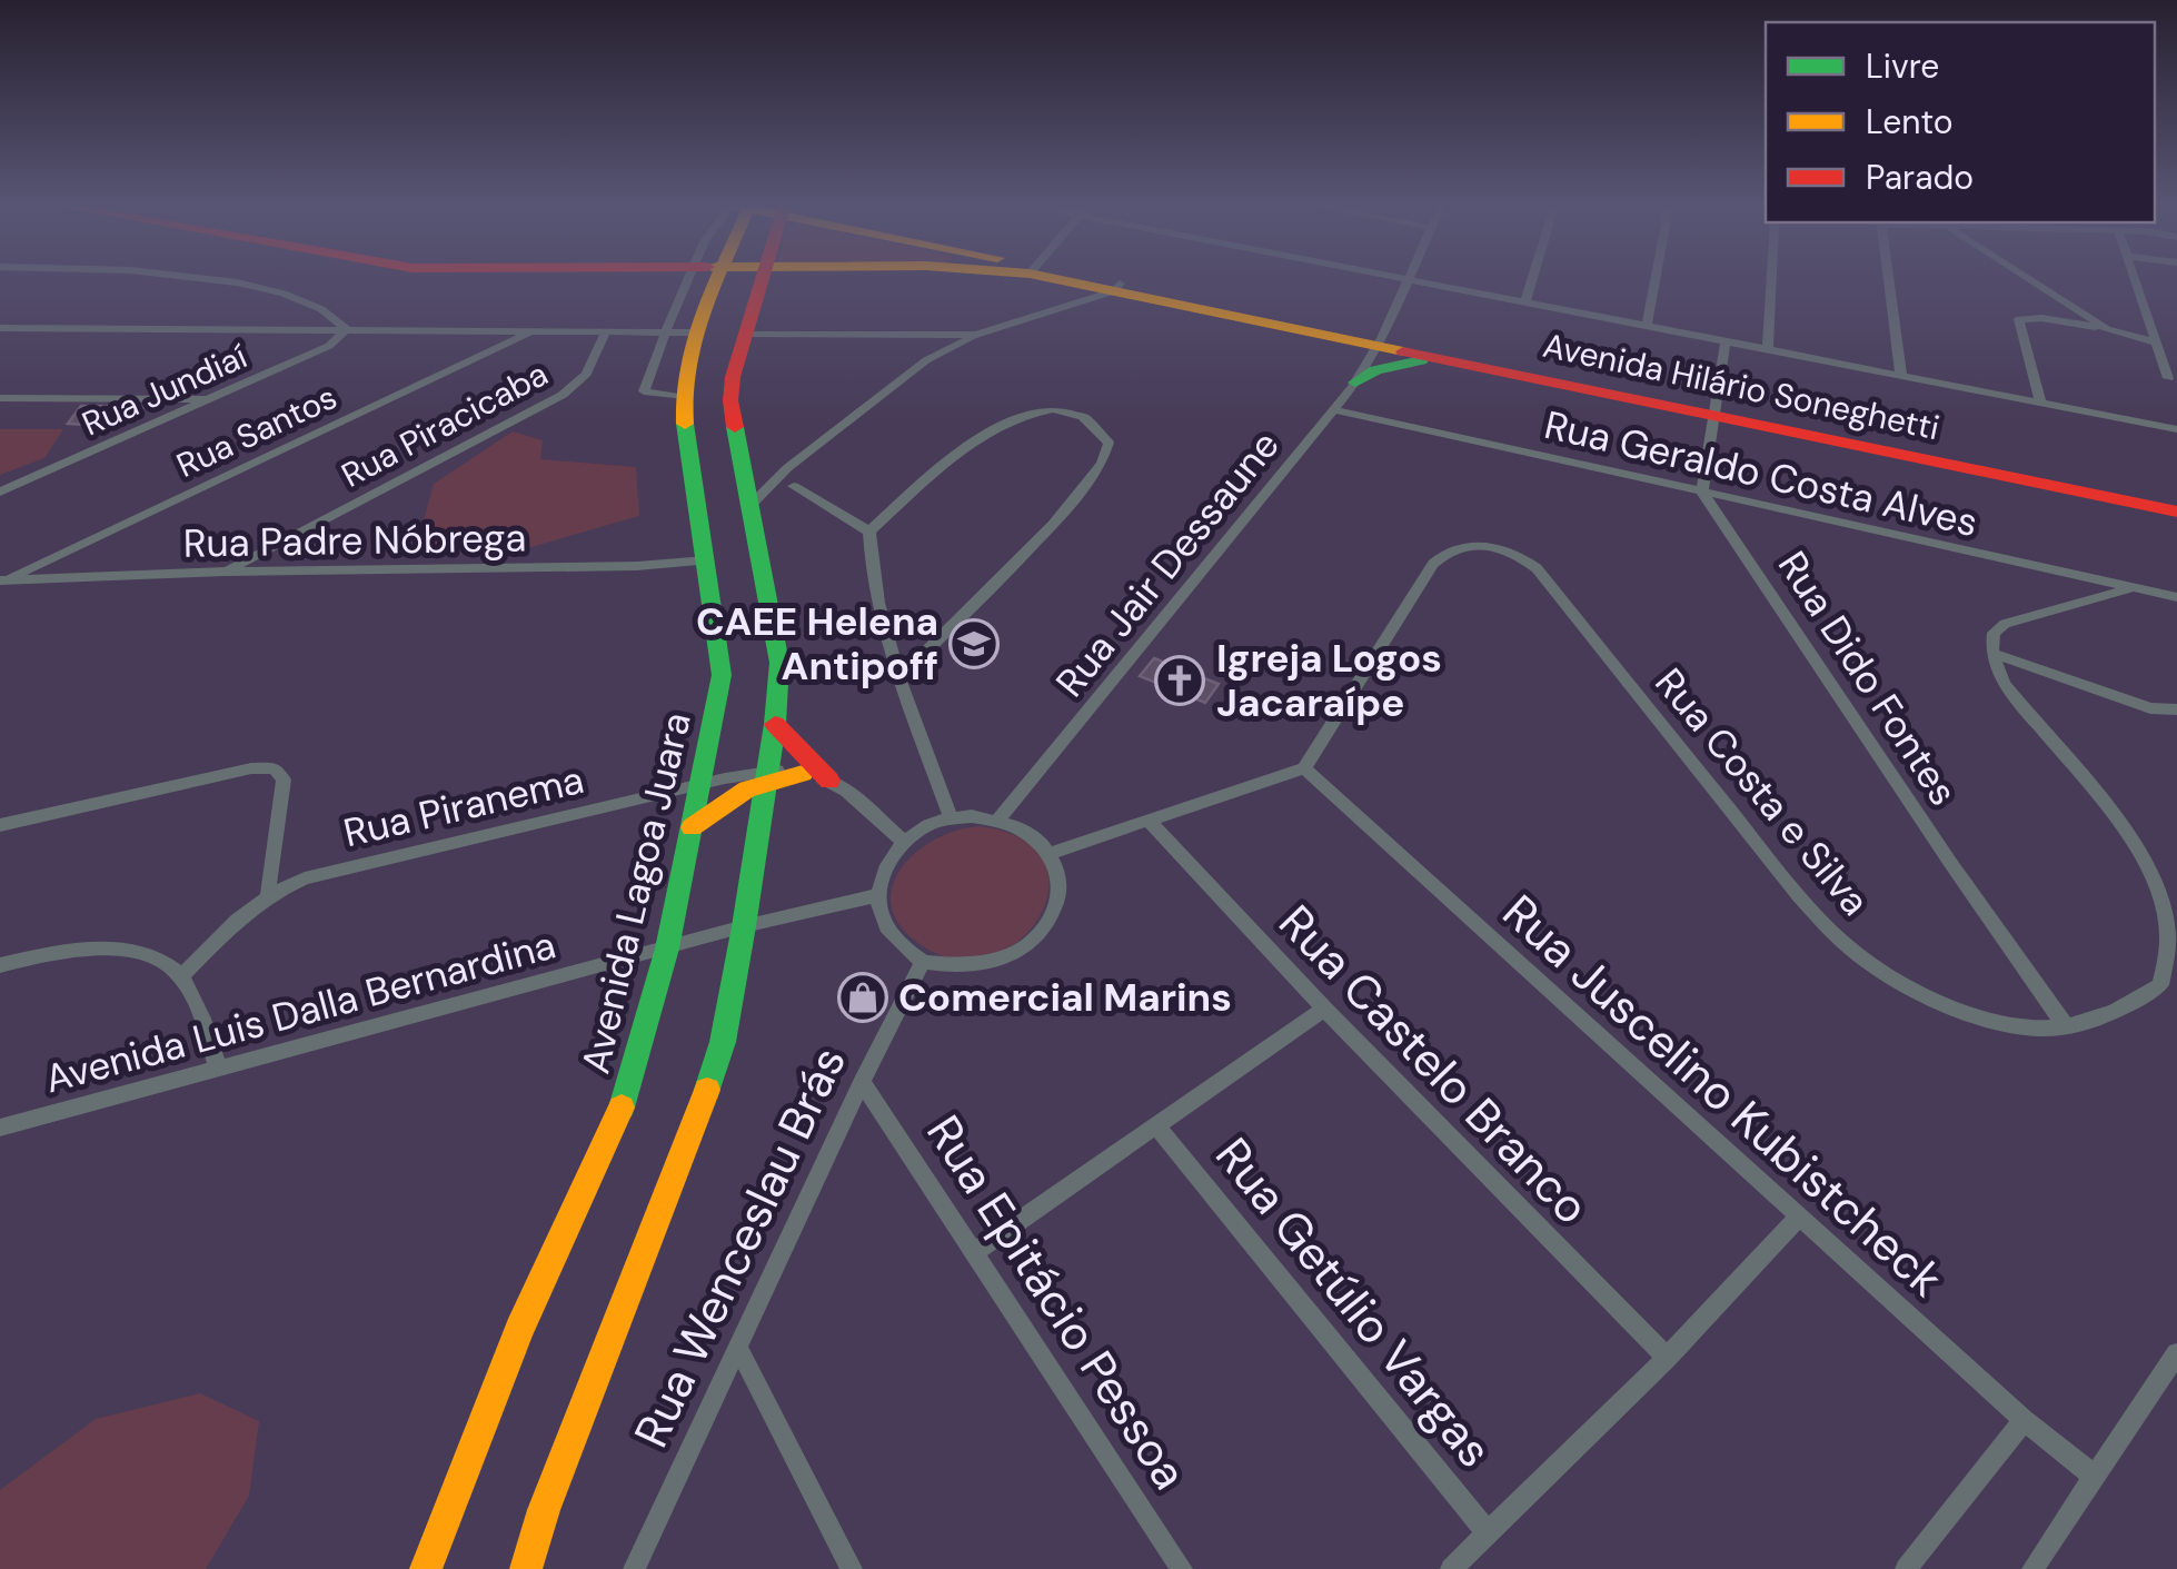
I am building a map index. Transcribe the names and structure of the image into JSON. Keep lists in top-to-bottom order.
{
  "streets": {
    "street": [
      "Avenida Hilário Soneghetti",
      "Rua Jundiaí",
      "Rua Piracicaba",
      "Rua Santos",
      "Rua Geraldo Costa Alves",
      "Rua Padre Nóbrega",
      "Rua Jair Dessaune",
      "Rua Dido Fontes",
      "Rua Costa e Silva",
      "Rua Piranema",
      "Avenida Lagoa Juara",
      "Avenida Luis Dalla Bernardina",
      "Rua Castelo Branco",
      "Rua Juscelino Kubistcheck",
      "Rua Wenceslau Brás",
      "Rua Epitácio Pessoa",
      "Rua Getúlio Vargas"
    ]
  },
  "crossings": [
    ["Avenida Hilário Soneghetti", "Rua Jair Dessaune"],
    ["Rua Piracicaba", "Rua Padre Nóbrega"],
    ["Rua Santos", "Rua Padre Nóbrega"],
    ["Rua Geraldo Costa Alves", "Rua Jair Dessaune"],
    ["Rua Geraldo Costa Alves", "Rua Dido Fontes"],
    ["Rua Padre Nóbrega", "Avenida Lagoa Juara"],
    ["Rua Jair Dessaune", "Avenida Luis Dalla Bernardina"],
    ["Rua Jair Dessaune", "Rua Wenceslau Brás"],
    ["Rua Dido Fontes", "Rua Costa e Silva"],
    ["Rua Costa e Silva", "Rua Juscelino Kubistcheck"],
    ["Rua Piranema", "Avenida Lagoa Juara"],
    ["Avenida Lagoa Juara", "Avenida Luis Dalla Bernardina"],
    ["Avenida Luis Dalla Bernardina", "Rua Wenceslau Brás"],
    ["Rua Wenceslau Brás", "Rua Epitácio Pessoa"]
  ],
  "places": {
    "school or university": ["CAEE Helena Antipoff"],
    "church": ["Igreja Logos Jacaraípe"],
    "shop": ["Comercial Marins"]
  },
  "legend": ["Livre", "Lento", "Parado"]
}
